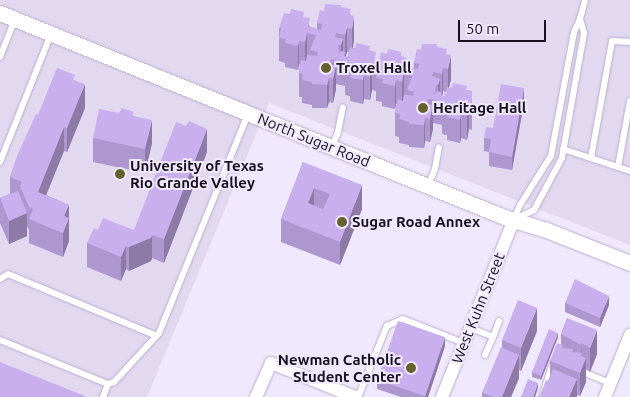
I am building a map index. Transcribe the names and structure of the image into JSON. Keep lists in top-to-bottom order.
{
  "streets": {
    "street": ["North Sugar Road", "West Kuhn Street"]
  },
  "crossings": [
    ["North Sugar Road", "West Kuhn Street"]
  ],
  "places": [
    "Troxel Hall",
    "Heritage Hall",
    "University of Texas Rio Grande Valley",
    "Sugar Road Annex",
    "Newman Catholic Student Center"
  ],
  "scale_bar": "50 m"
}
